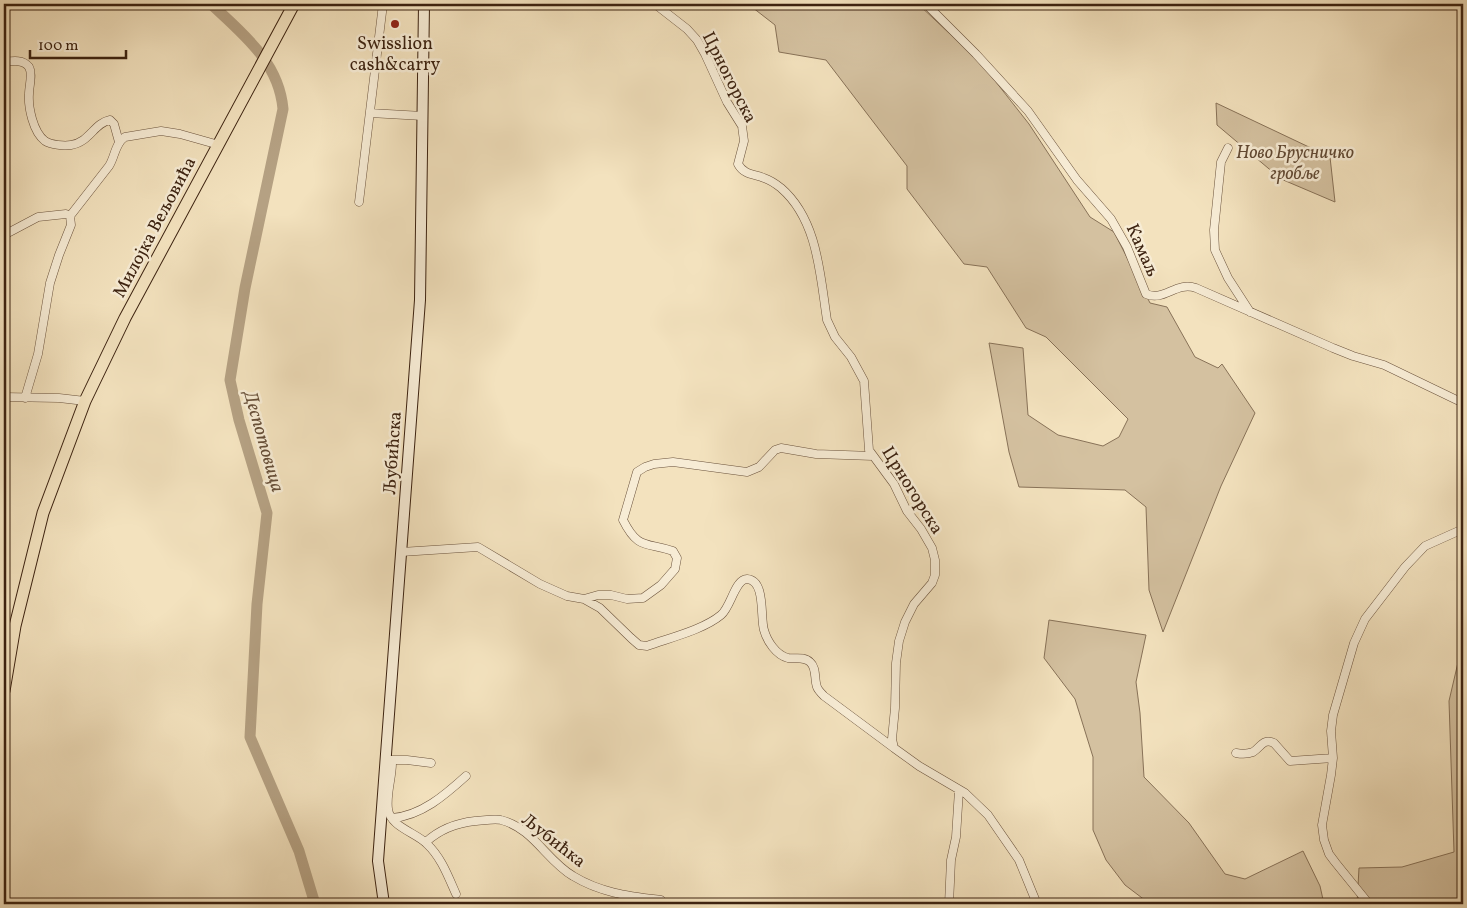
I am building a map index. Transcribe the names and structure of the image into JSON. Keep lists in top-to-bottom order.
{
  "streets": {
    "main road": ["Милојка Вељовића"],
    "street": [
      "Црногорска",
      "Камаљ",
      "Љубићска",
      "Љубићка"
    ]
  },
  "water": ["Деспотовица"],
  "parks": ["Ново Брусничко гробље"],
  "places": ["Swisslion cash&carry"],
  "scale_bar": "100 m"
}
